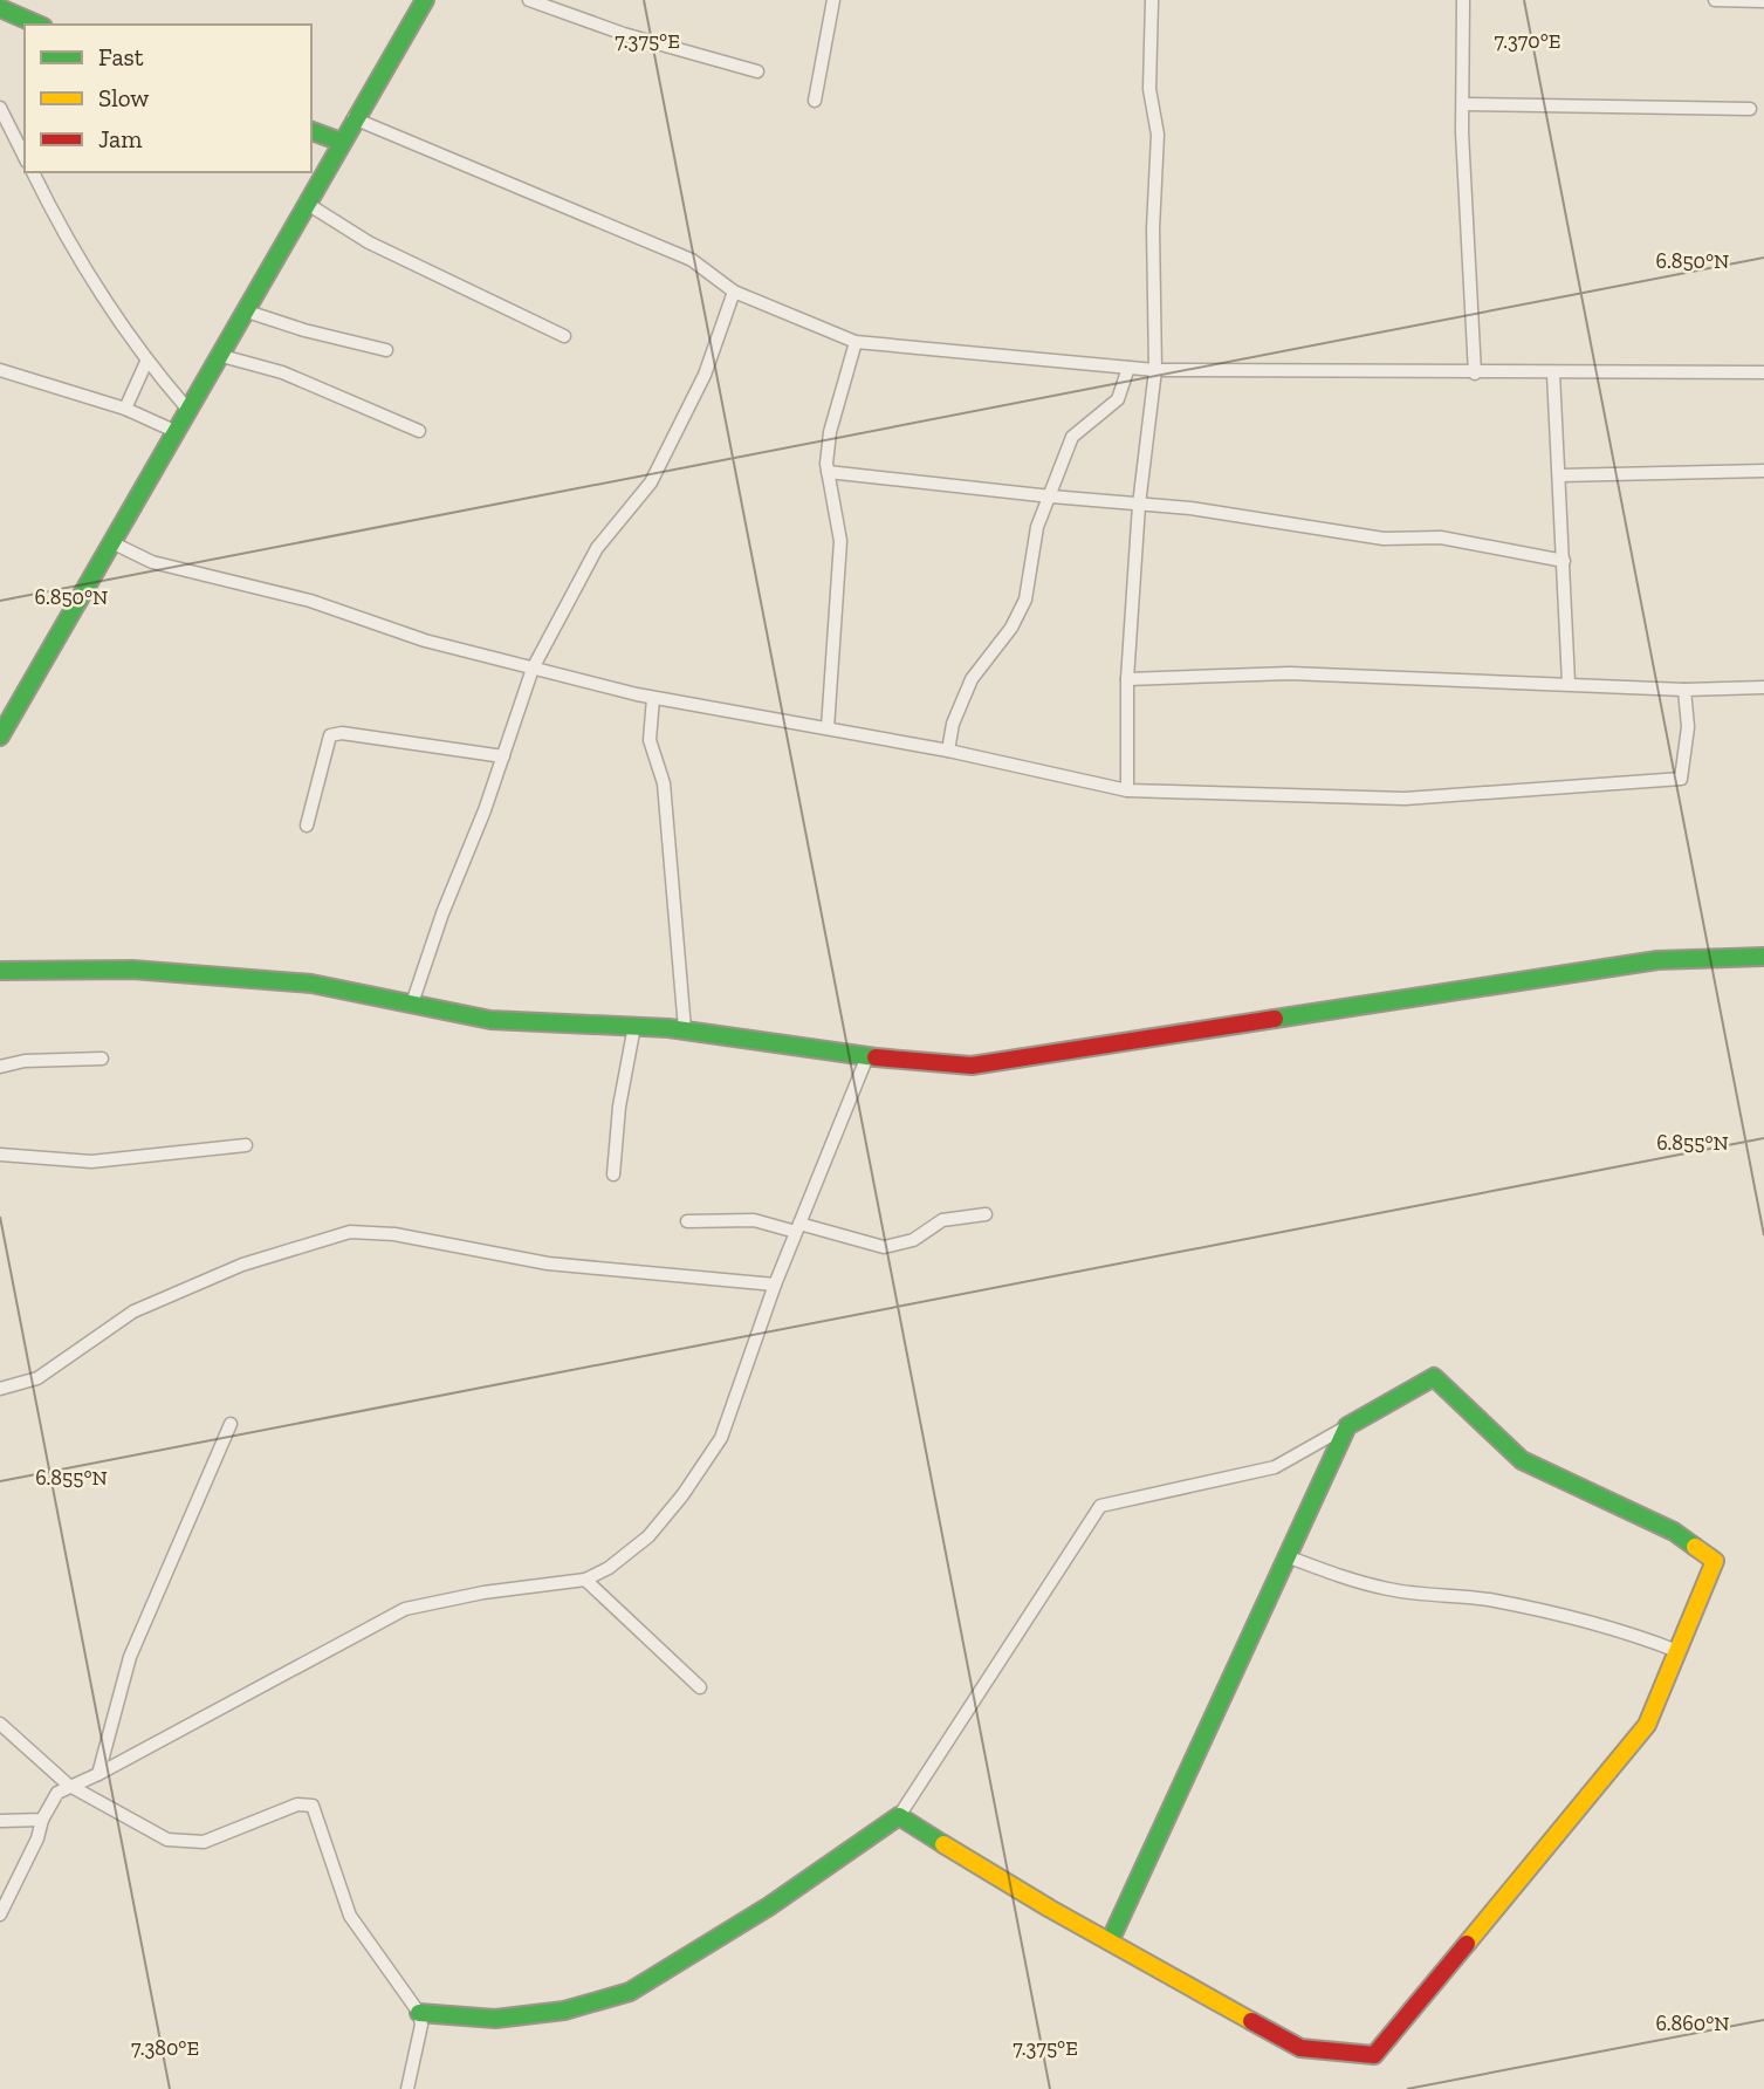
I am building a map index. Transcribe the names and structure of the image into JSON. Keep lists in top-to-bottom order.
{
  "legend": ["Fast", "Slow", "Jam"],
  "coordinates": [
    "7.375°E",
    "7.370°E",
    "6.850°N",
    "6.855°N",
    "6.860°N",
    "7.380°E"
  ]
}
